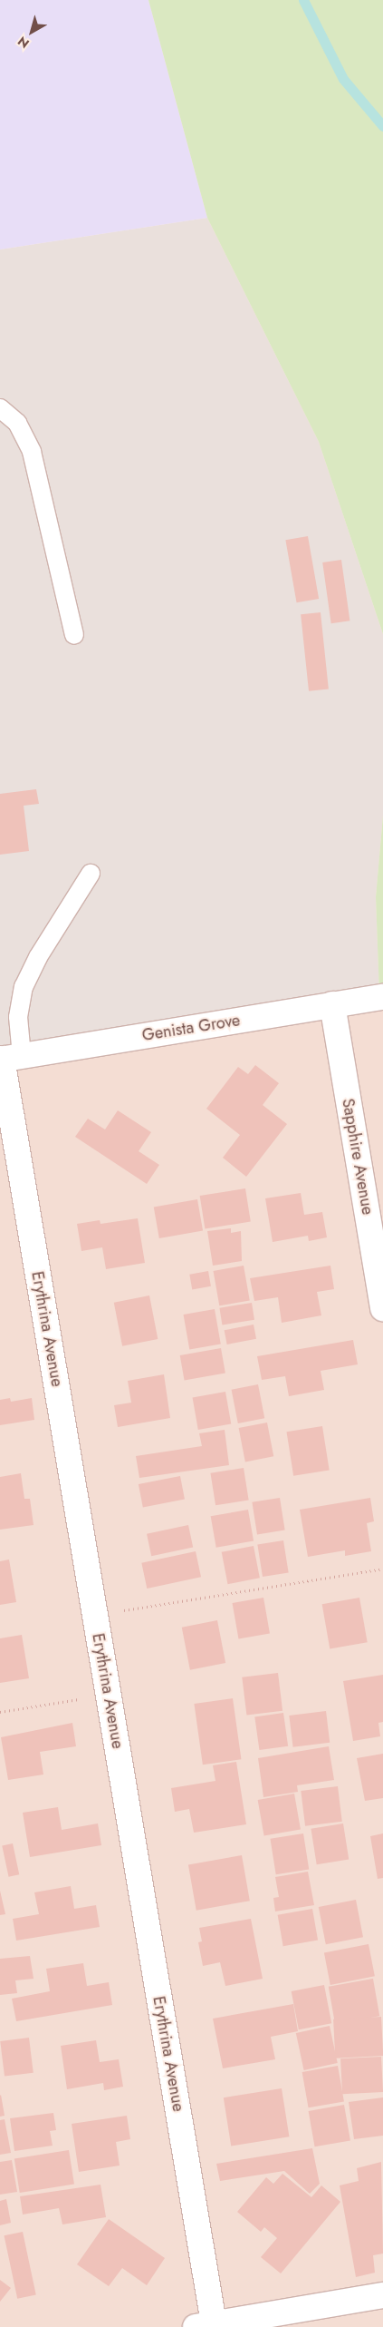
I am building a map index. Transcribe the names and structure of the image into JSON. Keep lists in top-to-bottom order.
{
  "streets": {
    "street": ["Genista Grove", "Sapphire Avenue", "Erythrina Avenue"]
  },
  "crossings": [
    ["Genista Grove", "Sapphire Avenue"],
    ["Genista Grove", "Erythrina Avenue"]
  ],
  "north": "bottom left"
}
